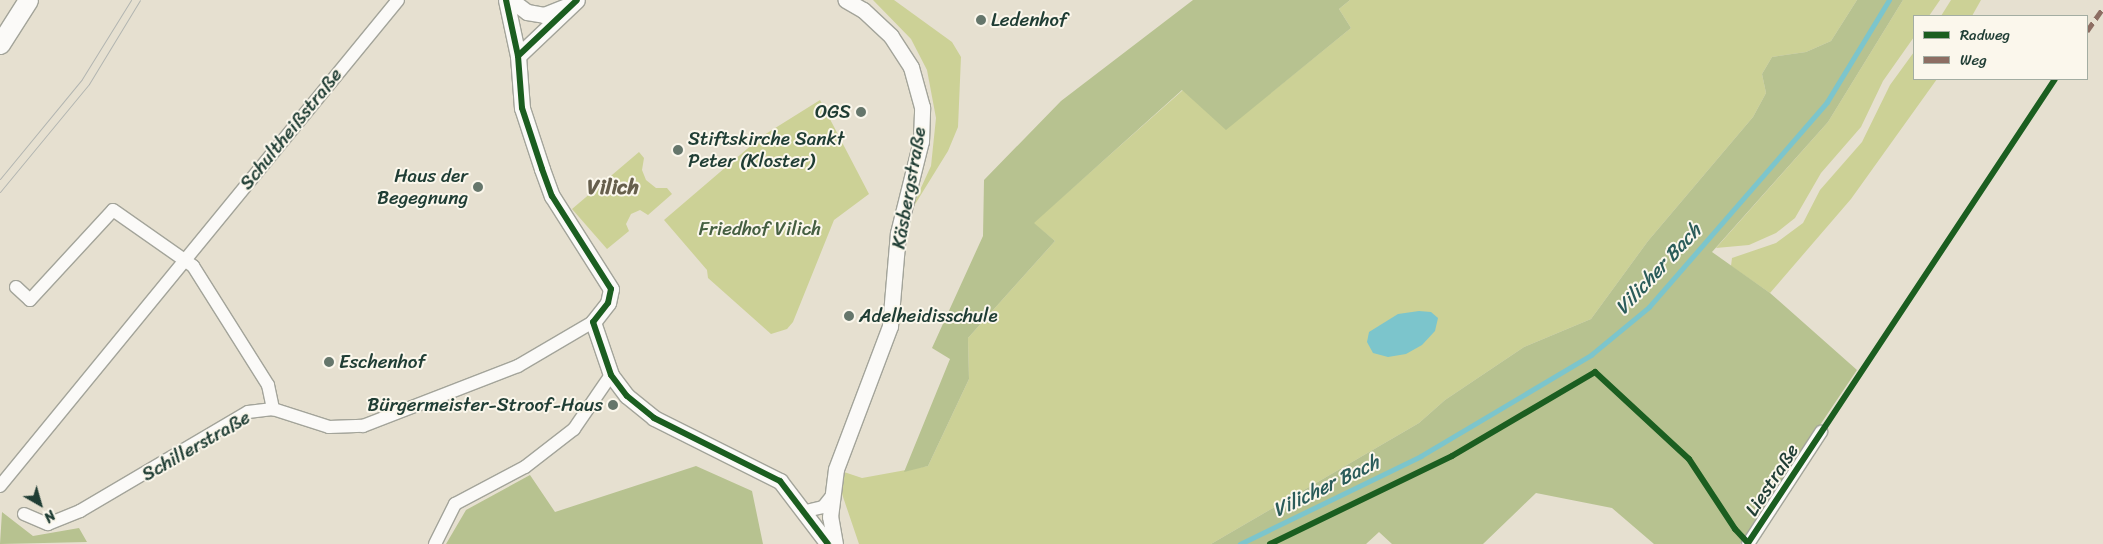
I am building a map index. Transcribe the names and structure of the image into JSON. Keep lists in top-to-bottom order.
{
  "streets": {
    "street": [
      "Schultheißstraße",
      "Käsbergstraße",
      "Schillerstraße",
      "Liestraße"
    ]
  },
  "districts": ["Vilich"],
  "water": ["Vilicher Bach"],
  "parks": ["Friedhof Vilich"],
  "places": [
    "Ledenhof",
    "OGS",
    "Stiftskirche Sankt Peter (Kloster)",
    "Haus der Begegnung",
    "Adelheidisschule",
    "Eschenhof",
    "Bürgermeister-Stroof-Haus"
  ],
  "legend": ["Radweg", "Weg"],
  "north": "bottom right"
}
